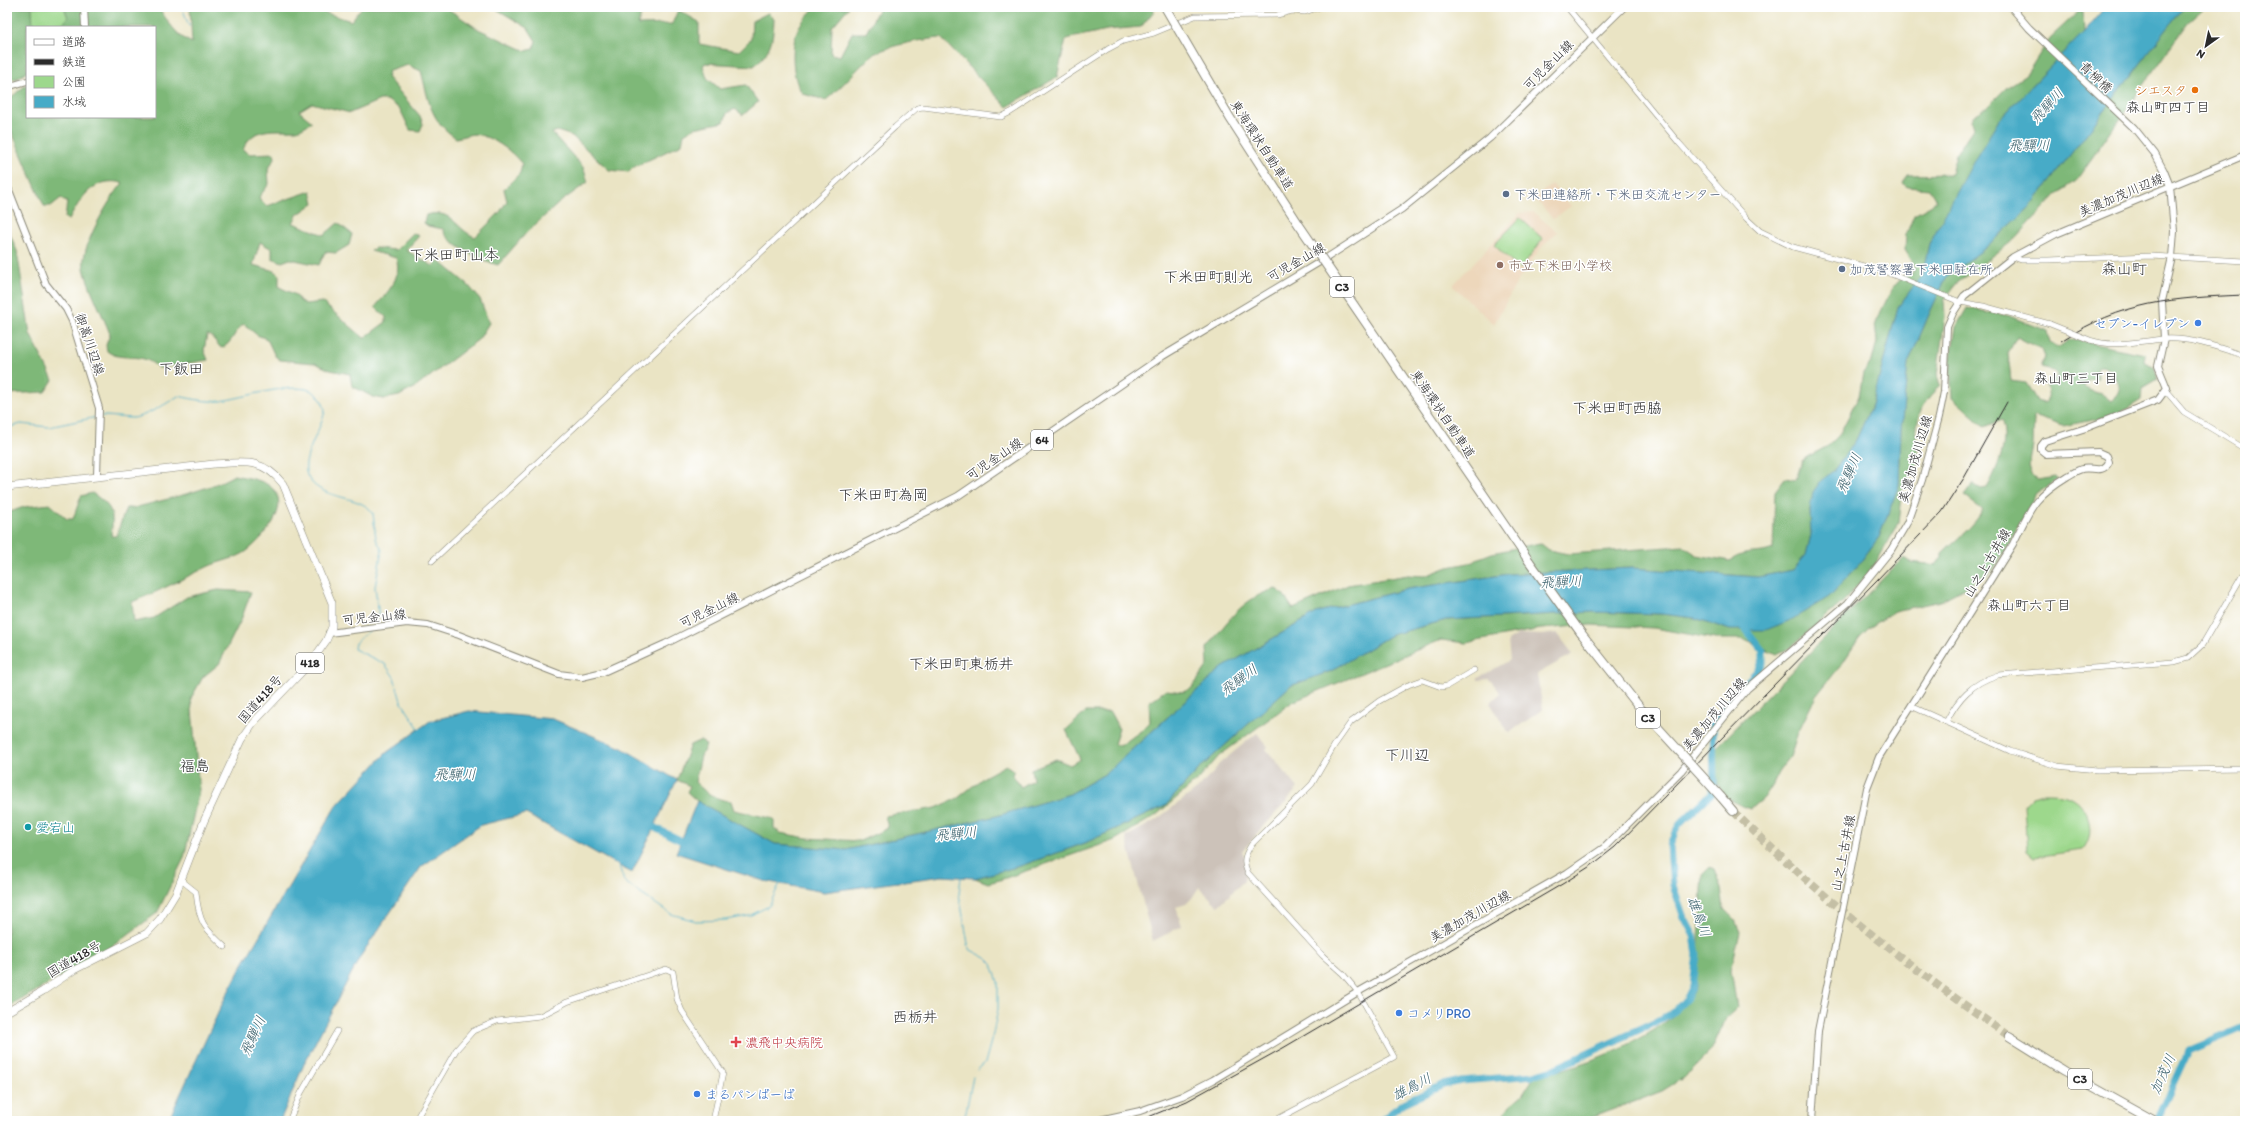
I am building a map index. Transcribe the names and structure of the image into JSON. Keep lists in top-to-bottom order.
{
  "streets": {
    "highway": [
      "東海環状自動車道",
      "C3",
      "418",
      "国道418号"
    ],
    "main road": [
      "可児金山線",
      "青柳橋",
      "美濃加茂川辺線",
      "御嵩川辺線",
      "64",
      "山之上古井線"
    ]
  },
  "crossings": [
    ["可児金山線", "国道418号"],
    ["青柳橋", "美濃加茂川辺線"],
    ["御嵩川辺線", "国道418号"]
  ],
  "districts": [
    "森山町四丁目",
    "下米田町山本",
    "森山町",
    "下米田町則光",
    "下飯田",
    "森山町三丁目",
    "下米田町西脇",
    "下米田町為岡",
    "森山町六丁目",
    "下米田町東栃井",
    "下川辺",
    "福島",
    "西栃井"
  ],
  "water": [
    "飛騨川",
    "飛驒川",
    "雄鳥川",
    "加茂川"
  ],
  "places": {
    "other": [
      "シエスタ",
      "下米田連絡所・下米田交流センター",
      "市立下米田小学校",
      "加茂警察署下米田駐在所",
      "セブン-イレブン",
      "愛宕山",
      "コメリPRO",
      "まるパンばーば"
    ],
    "health": ["濃飛中央病院"]
  },
  "legend": [
    "道路",
    "鉄道",
    "公園",
    "水域"
  ],
  "north": "bottom left"
}
